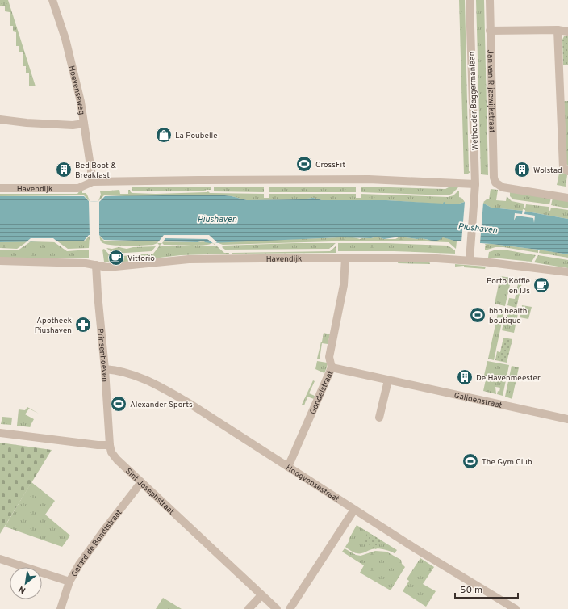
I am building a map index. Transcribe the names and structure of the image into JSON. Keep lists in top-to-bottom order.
{
  "streets": {
    "street": [
      "Hoevenseweg",
      "Jan van Rijzewijkstraat",
      "Wethouder Baggermanlaan",
      "Havendijk",
      "Prinsenhoeven",
      "Gondelstraat",
      "Galjoenstraat",
      "Hoogvensestraat",
      "Sint Josephstraat",
      "Gerard de Bondtstraat"
    ]
  },
  "crossings": [
    ["Hoevenseweg", "Havendijk"],
    ["Wethouder Baggermanlaan", "Havendijk"],
    ["Havendijk", "Prinsenhoeven"],
    ["Havendijk", "Gondelstraat"],
    ["Prinsenhoeven", "Hoogvensestraat"],
    ["Prinsenhoeven", "Sint Josephstraat"],
    ["Gondelstraat", "Galjoenstraat"],
    ["Gondelstraat", "Hoogvensestraat"],
    ["Sint Josephstraat", "Gerard de Bondtstraat"]
  ],
  "water": ["Piushaven"],
  "places": {
    "shop": ["La Poubelle"],
    "sports": [
      "CrossFit",
      "bbb health boutique",
      "Alexander Sports",
      "The Gym Club"
    ],
    "building": ["Bed Boot & Breakfast", "Wolstad", "De Havenmeester"],
    "cafe": ["Vittorio", "Porto Koffie en IJs"],
    "pharmacy": ["Apotheek Piushaven"]
  },
  "scale_bar": "50 m",
  "north": "bottom left"
}
